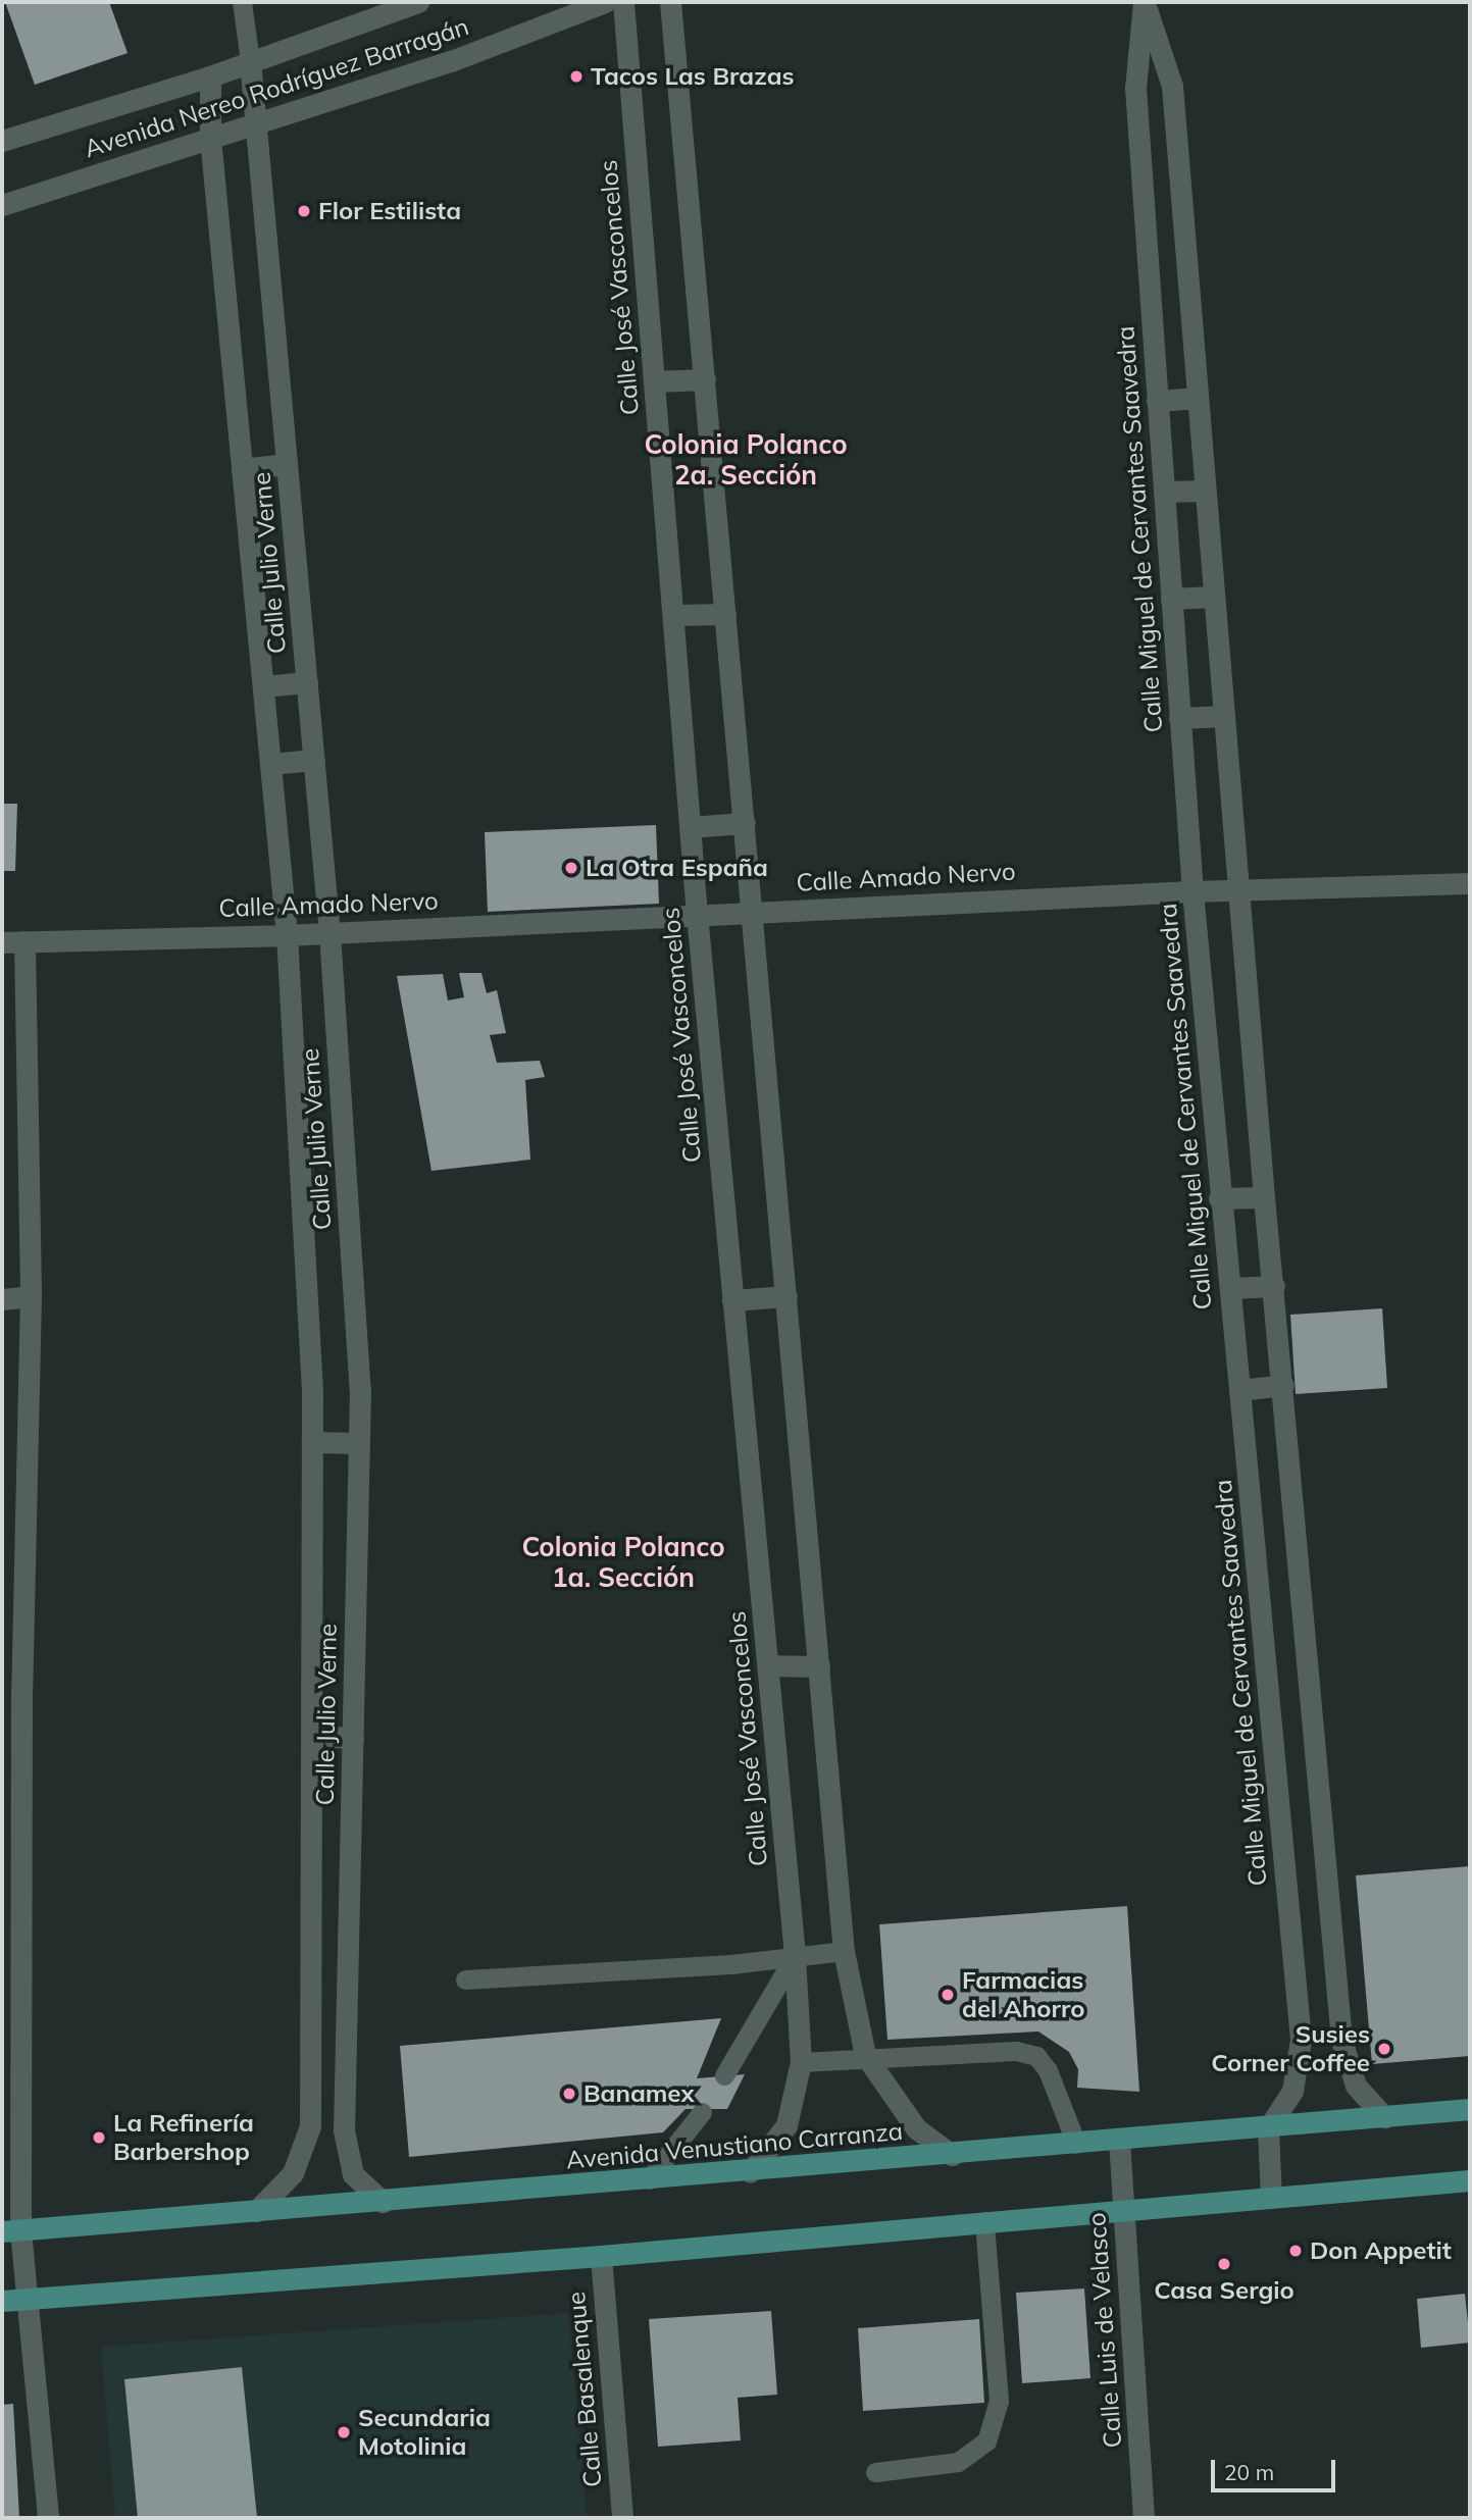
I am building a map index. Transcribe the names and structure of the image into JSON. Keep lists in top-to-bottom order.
{
  "streets": {
    "main road": ["Avenida Venustiano Carranza"],
    "street": [
      "Avenida Nereo Rodríguez Barragán",
      "Calle José Vasconcelos",
      "Calle Miguel de Cervantes Saavedra",
      "Calle Julio Verne",
      "Calle Amado Nervo",
      "Calle Luis de Velasco",
      "Calle Basalenque"
    ]
  },
  "crossings": [
    ["Avenida Nereo Rodríguez Barragán", "Calle Julio Verne"],
    ["Calle José Vasconcelos", "Calle Amado Nervo"],
    ["Calle José Vasconcelos", "Avenida Venustiano Carranza"],
    ["Calle Miguel de Cervantes Saavedra", "Calle Amado Nervo"],
    ["Calle Miguel de Cervantes Saavedra", "Avenida Venustiano Carranza"],
    ["Calle Julio Verne", "Calle Amado Nervo"],
    ["Calle Julio Verne", "Avenida Venustiano Carranza"],
    ["Avenida Venustiano Carranza", "Calle Luis de Velasco"]
  ],
  "districts": ["Colonia Polanco 2a. Sección", "Colonia Polanco 1a. Sección"],
  "places": [
    "Tacos Las Brazas",
    "Flor Estilista",
    "La Otra España",
    "Farmacias del Ahorro",
    "Susies Corner Coffee",
    "Banamex",
    "La Refinería Barbershop",
    "Don Appetit",
    "Casa Sergio",
    "Secundaria Motolinia"
  ],
  "scale_bar": "20 m"
}
